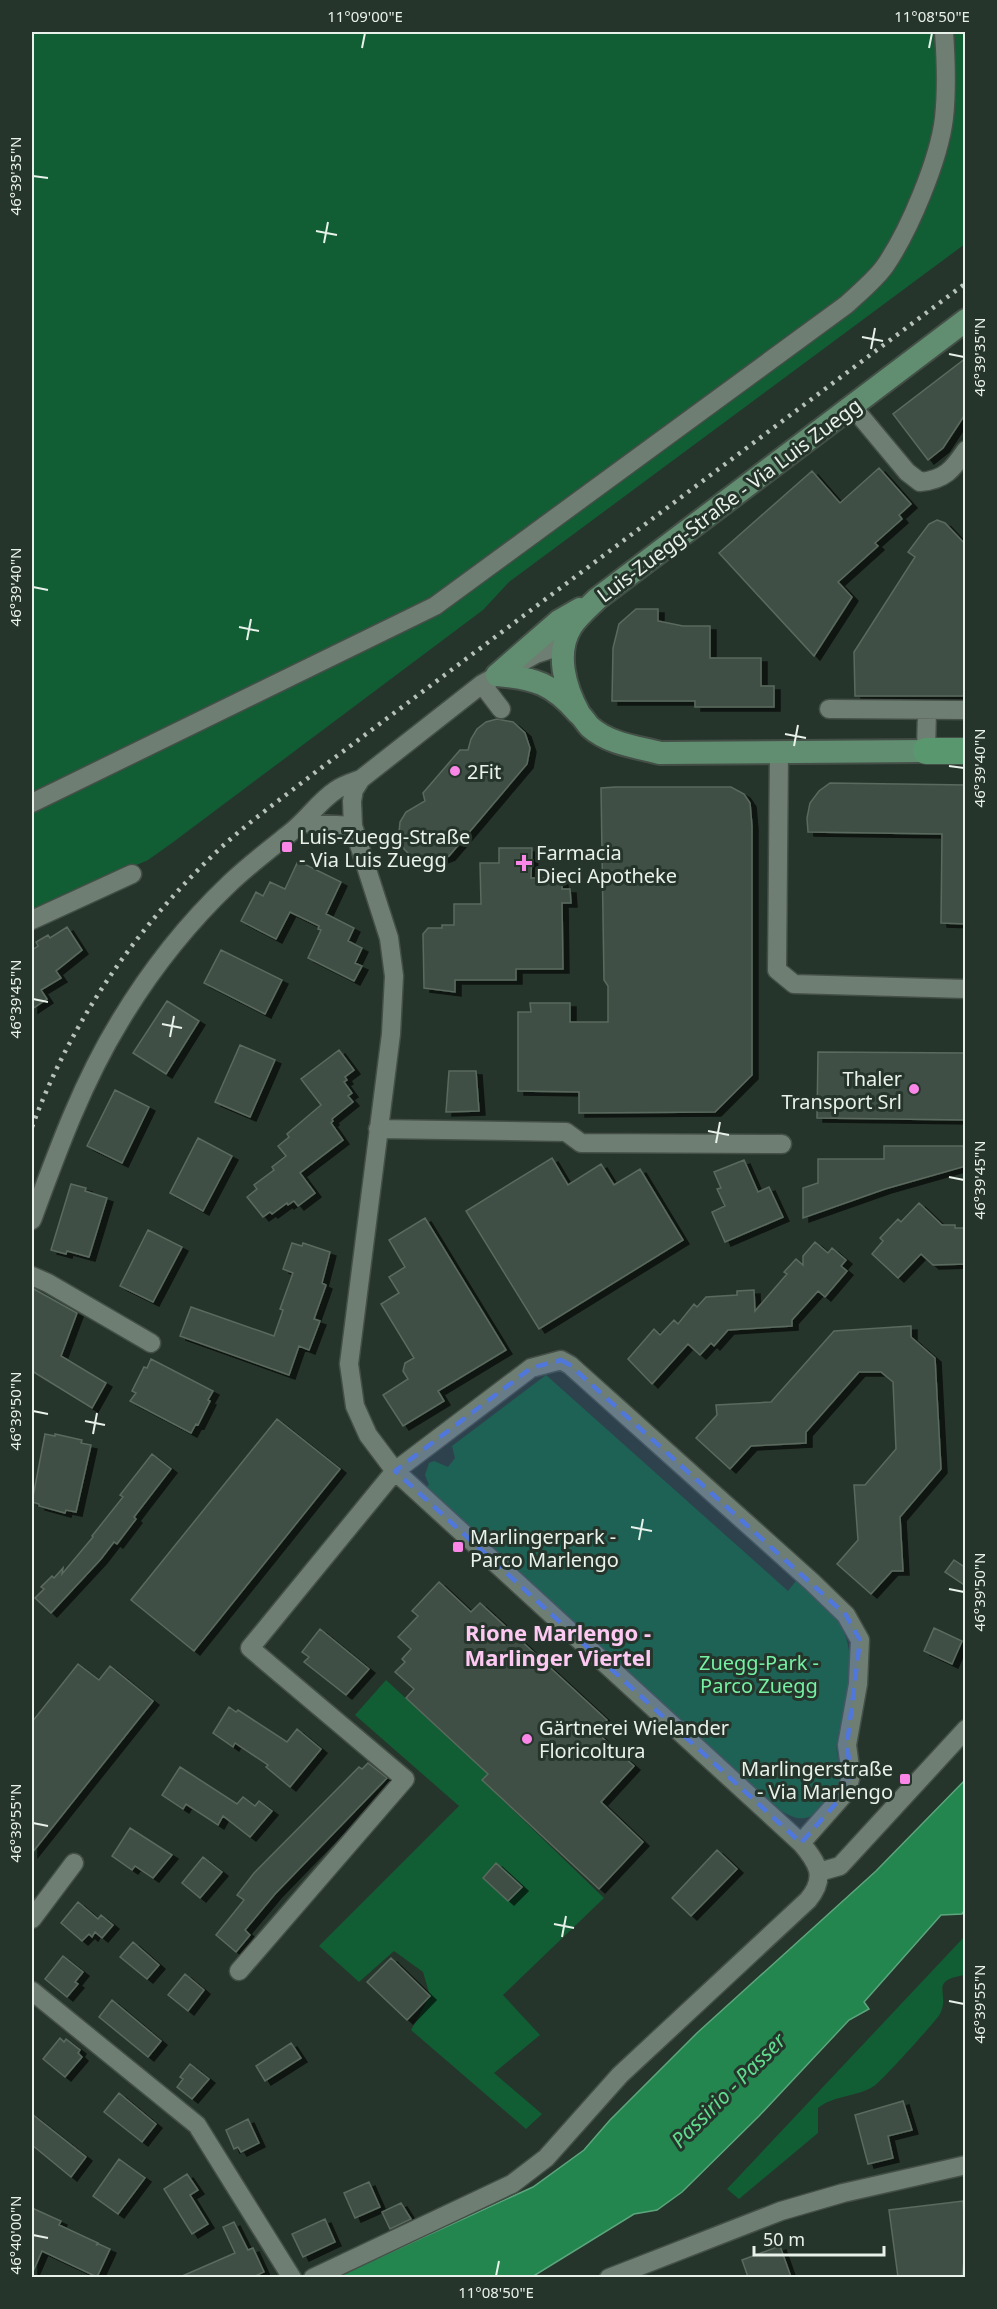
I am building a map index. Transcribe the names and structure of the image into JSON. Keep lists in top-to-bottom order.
{
  "streets": {
    "main road": ["Luis-Zuegg-Straße - Via Luis Zuegg"]
  },
  "districts": ["Rione Marlengo - Marlinger Viertel"],
  "water": ["Passirio - Passer"],
  "parks": ["Zuegg-Park - Parco Zuegg"],
  "places": {
    "other": ["2Fit", "Thaler Transport Srl", "Gärtnerei Wielander Floricoltura"],
    "transit": ["Luis-Zuegg-Straße - Via Luis Zuegg", "Marlingerpark - Parco Marlengo", "Marlingerstraße - Via Marlengo"],
    "health": ["Farmacia Dieci Apotheke"]
  },
  "scale_bar": "50 m",
  "coordinates": [
    "11°09'00\"E",
    "11°08'50\"E",
    "46°39'35\"N",
    "46°39'40\"N",
    "46°39'45\"N",
    "46°39'50\"N",
    "46°39'55\"N",
    "46°40'00\"N"
  ]
}
